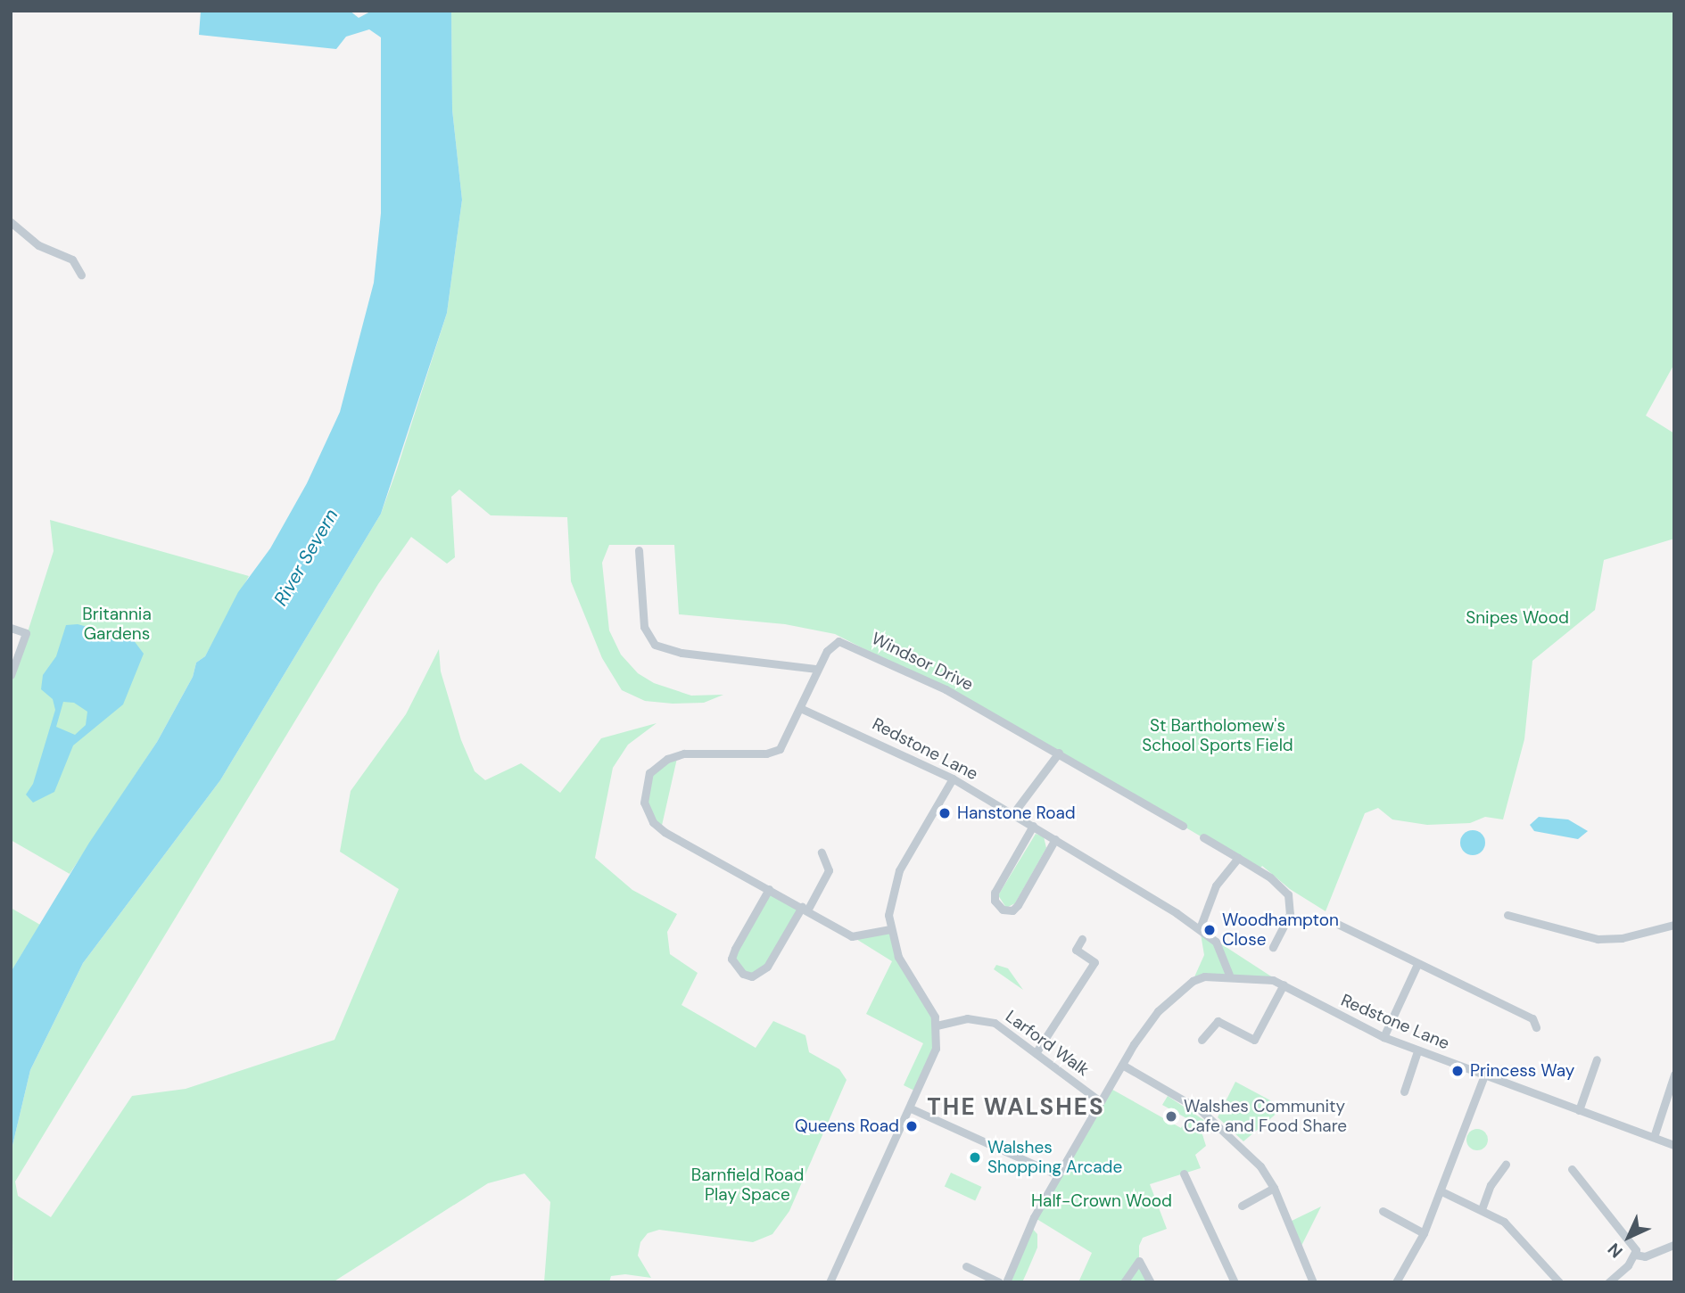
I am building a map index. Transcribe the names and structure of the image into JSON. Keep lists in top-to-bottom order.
{
  "streets": {
    "street": ["Windsor Drive", "Redstone Lane", "Larford Walk"]
  },
  "crossings": [
    ["Windsor Drive", "Redstone Lane"],
    ["Redstone Lane", "Larford Walk"]
  ],
  "districts": ["THE WALSHES"],
  "water": ["River Severn"],
  "parks": [
    "Britannia Gardens",
    "Snipes Wood",
    "St Bartholomew's School Sports Field",
    "Barnfield Road Play Space",
    "Half-Crown Wood"
  ],
  "places": [
    "Hanstone Road",
    "Woodhampton Close",
    "Princess Way",
    "Walshes Community Cafe and Food Share",
    "Queens Road",
    "Walshes Shopping Arcade"
  ],
  "north": "bottom left"
}
